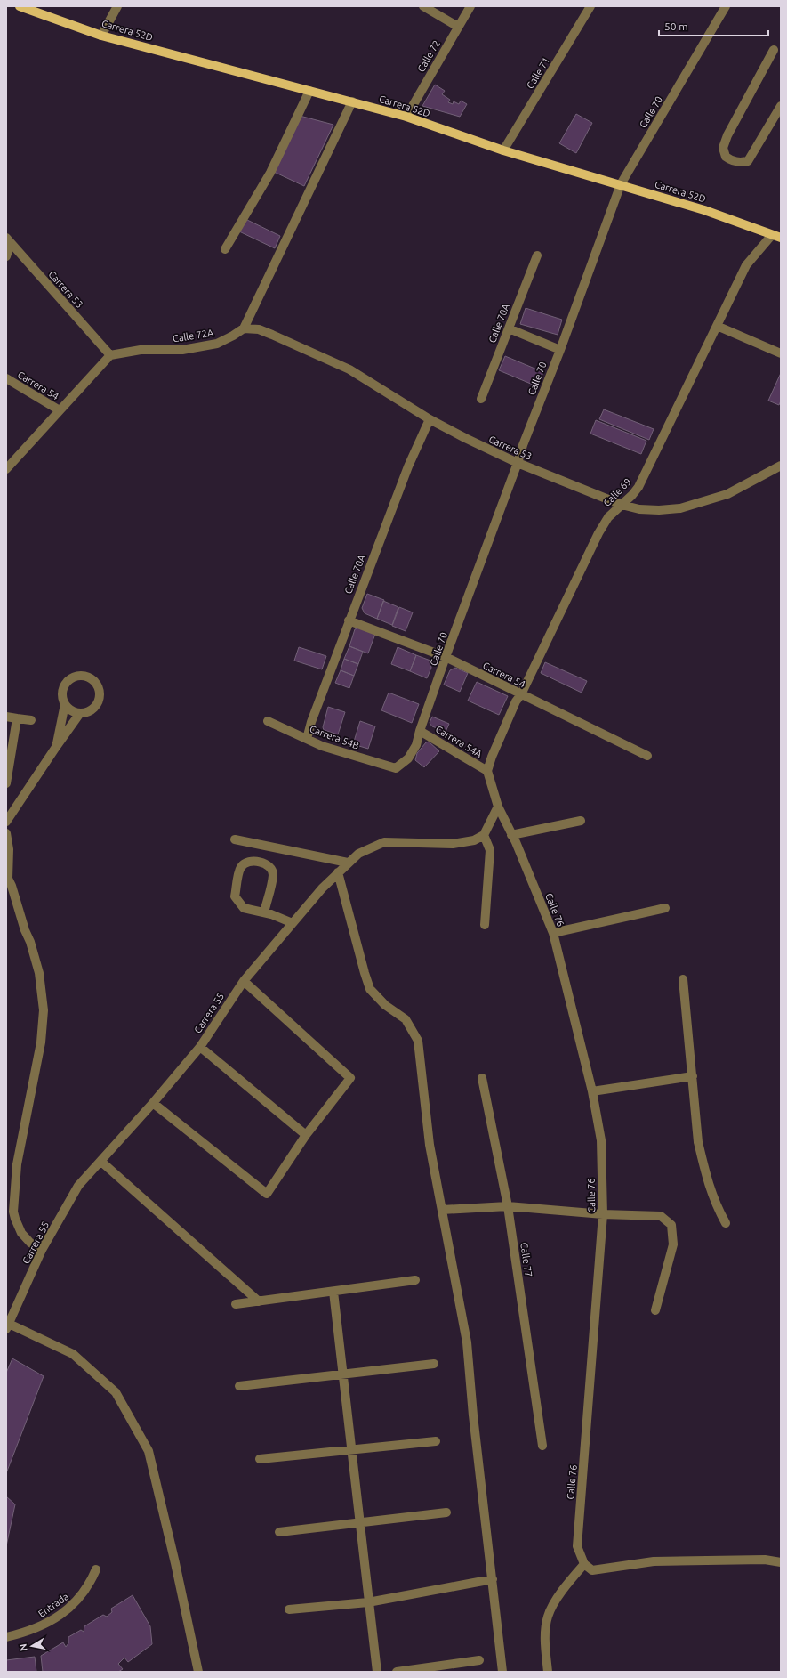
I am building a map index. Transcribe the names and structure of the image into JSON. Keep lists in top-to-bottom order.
{
  "streets": {
    "main road": ["Carrera 52D"],
    "street": [
      "Calle 72",
      "Calle 71",
      "Calle 70",
      "Carrera 53",
      "Calle 70A",
      "Calle 72A",
      "Carrera 54",
      "Calle 69",
      "Carrera 54B",
      "Carrera 54A",
      "Calle 76",
      "Carrera 55",
      "Calle 77",
      "Entrada"
    ]
  },
  "crossings": [
    ["Carrera 52D", "Calle 72"],
    ["Carrera 52D", "Calle 71"],
    ["Carrera 52D", "Calle 70"],
    ["Carrera 52D", "Calle 69"],
    ["Calle 70", "Carrera 53"],
    ["Calle 70", "Carrera 54"],
    ["Calle 70", "Carrera 54B"],
    ["Calle 70", "Carrera 54A"],
    ["Carrera 53", "Calle 70A"],
    ["Carrera 53", "Calle 72A"],
    ["Carrera 53", "Calle 69"],
    ["Calle 70A", "Carrera 54"],
    ["Calle 70A", "Carrera 54B"],
    ["Carrera 54", "Calle 69"],
    ["Calle 69", "Carrera 54A"],
    ["Calle 69", "Calle 76"],
    ["Carrera 54A", "Calle 76"]
  ],
  "scale_bar": "50 m",
  "north": "left"
}
